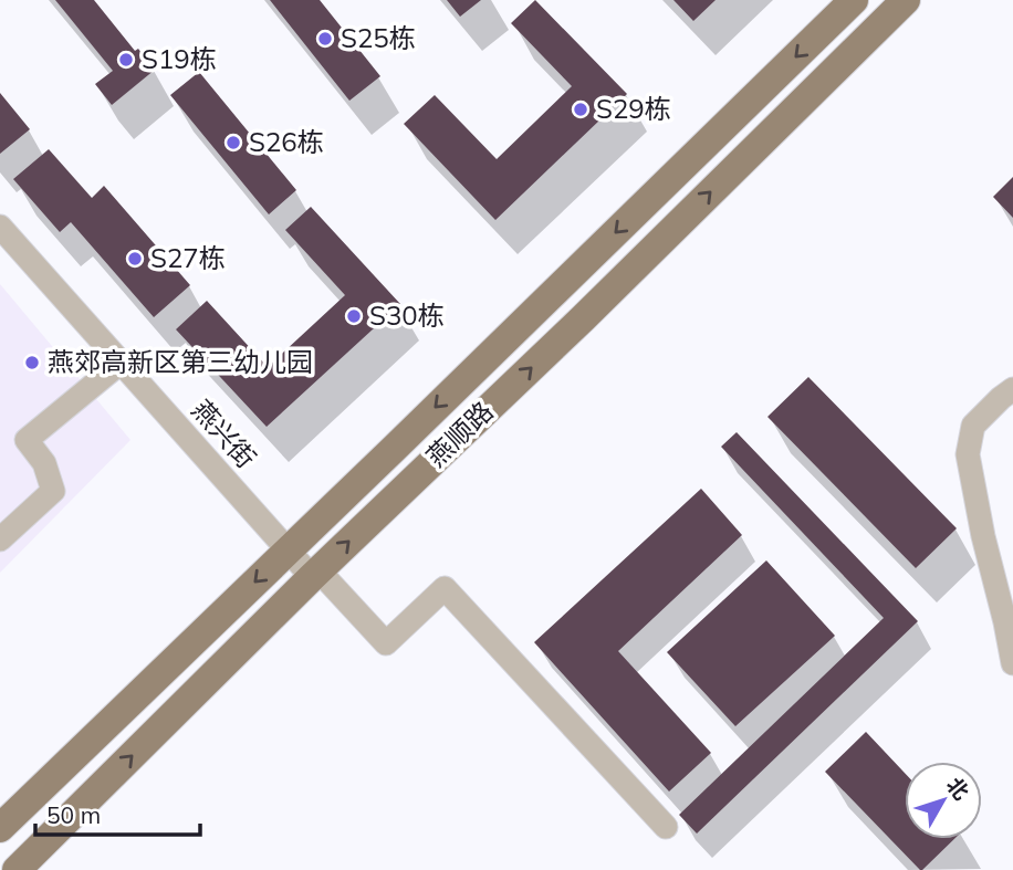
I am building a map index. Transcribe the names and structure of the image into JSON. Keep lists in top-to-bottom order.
{
  "streets": {
    "main road": ["燕顺路"],
    "street": ["燕兴街"]
  },
  "crossings": [
    ["燕兴街", "燕顺路"]
  ],
  "places": [
    "S25栋",
    "S19栋",
    "S29栋",
    "S26栋",
    "S27栋",
    "S30栋",
    "燕郊高新区第三幼儿园"
  ],
  "scale_bar": "50 m",
  "north": "top right"
}
